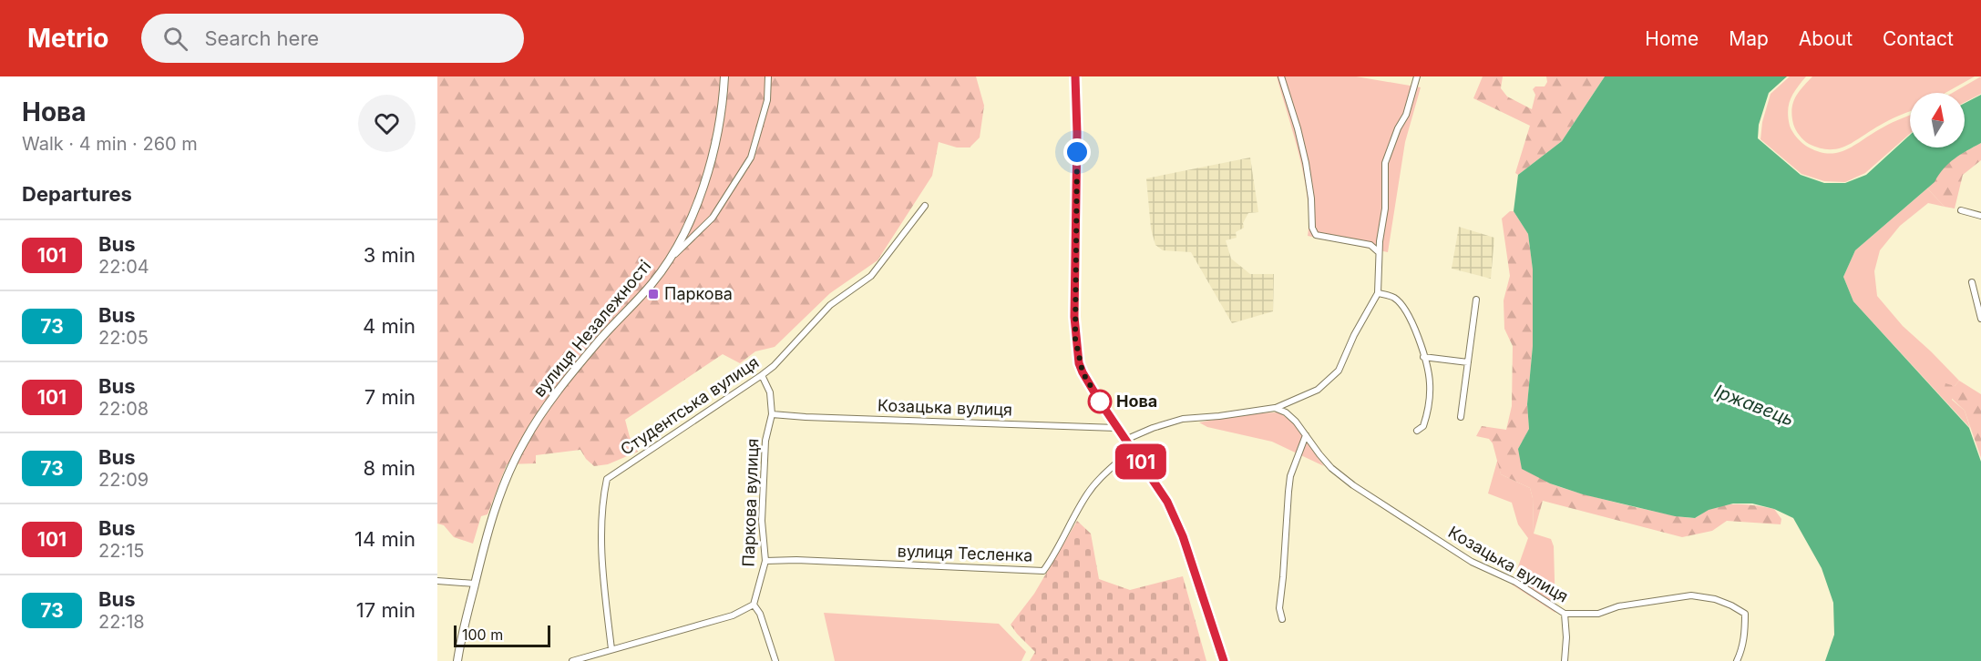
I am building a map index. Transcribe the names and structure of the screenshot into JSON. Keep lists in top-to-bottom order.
{
  "streets": {
    "main road": ["вулиця Незалежності"],
    "street": [
      "Студентська вулиця",
      "Козацька вулиця",
      "Паркова вулиця",
      "вулиця Тесленка"
    ]
  },
  "crossings": [
    ["Студентська вулиця", "Паркова вулиця"],
    ["Козацька вулиця", "Паркова вулиця"],
    ["Паркова вулиця", "вулиця Тесленка"]
  ],
  "water": ["Іржавець"],
  "places": {
    "transit": ["Паркова"],
    "other": ["Нова"]
  },
  "lines": ["bus line 101"],
  "scale_bar": "100 m",
  "north": "top",
  "page": {
    "header": "Metrio",
    "search": "Search here",
    "nav": [
      "Home",
      "Map",
      "About",
      "Contact"
    ],
    "heading": [
      ["Нова", "Walk · 4 min · 260 m"],
      "Departures"
    ],
    "on_map": "101",
    "list": [
      {
        "mark": "101",
        "name": "Bus",
        "note": "22:04",
        "value": "3 min"
      },
      {
        "mark": "73",
        "name": "Bus",
        "note": "22:05",
        "value": "4 min"
      },
      {
        "mark": "101",
        "name": "Bus",
        "note": "22:08",
        "value": "7 min"
      },
      {
        "mark": "73",
        "name": "Bus",
        "note": "22:09",
        "value": "8 min"
      },
      {
        "mark": "101",
        "name": "Bus",
        "note": "22:15",
        "value": "14 min"
      },
      {
        "mark": "73",
        "name": "Bus",
        "note": "22:18",
        "value": "17 min"
      }
    ],
    "scale": "100 m"
  }
}
